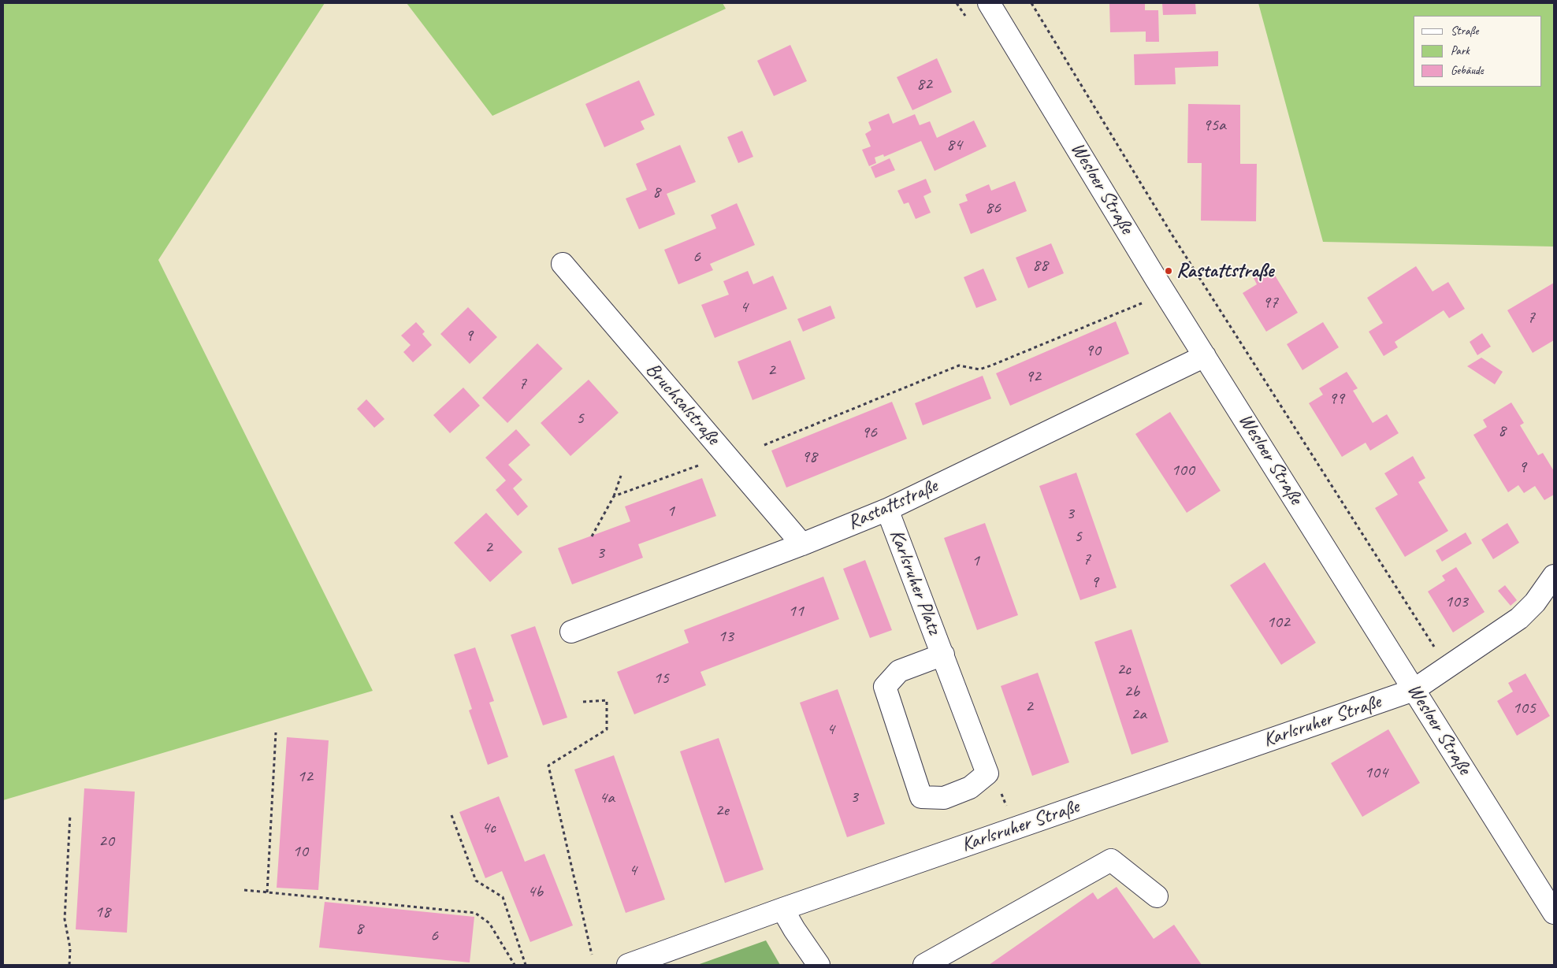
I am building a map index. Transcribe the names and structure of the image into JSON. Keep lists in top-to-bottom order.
{
  "streets": {
    "street": [
      "Wesloer Straße",
      "Bruchsalstraße",
      "Rastattstraße",
      "Karlsruher Platz",
      "Karlsruher Straße"
    ]
  },
  "crossings": [
    ["Wesloer Straße", "Rastattstraße"],
    ["Wesloer Straße", "Karlsruher Straße"],
    ["Bruchsalstraße", "Rastattstraße"],
    ["Rastattstraße", "Karlsruher Platz"]
  ],
  "places": ["Rastattstraße"],
  "house_numbers": [
    "82",
    "95a",
    "84",
    "8",
    "86",
    "6",
    "88",
    "97",
    "4",
    "7",
    "9",
    "90",
    "2",
    "92",
    "7",
    "99",
    "5",
    "8",
    "96",
    "98",
    "9",
    "100",
    "1",
    "3",
    "5",
    "2",
    "3",
    "7",
    "1",
    "9",
    "103",
    "11",
    "102",
    "13",
    "2c",
    "15",
    "2b",
    "2",
    "105",
    "2a",
    "4",
    "104",
    "12",
    "3",
    "4a",
    "2e",
    "4c",
    "20",
    "10",
    "4",
    "4b",
    "18",
    "8",
    "6"
  ],
  "legend": ["Straße", "Park", "Gebäude"]
}
